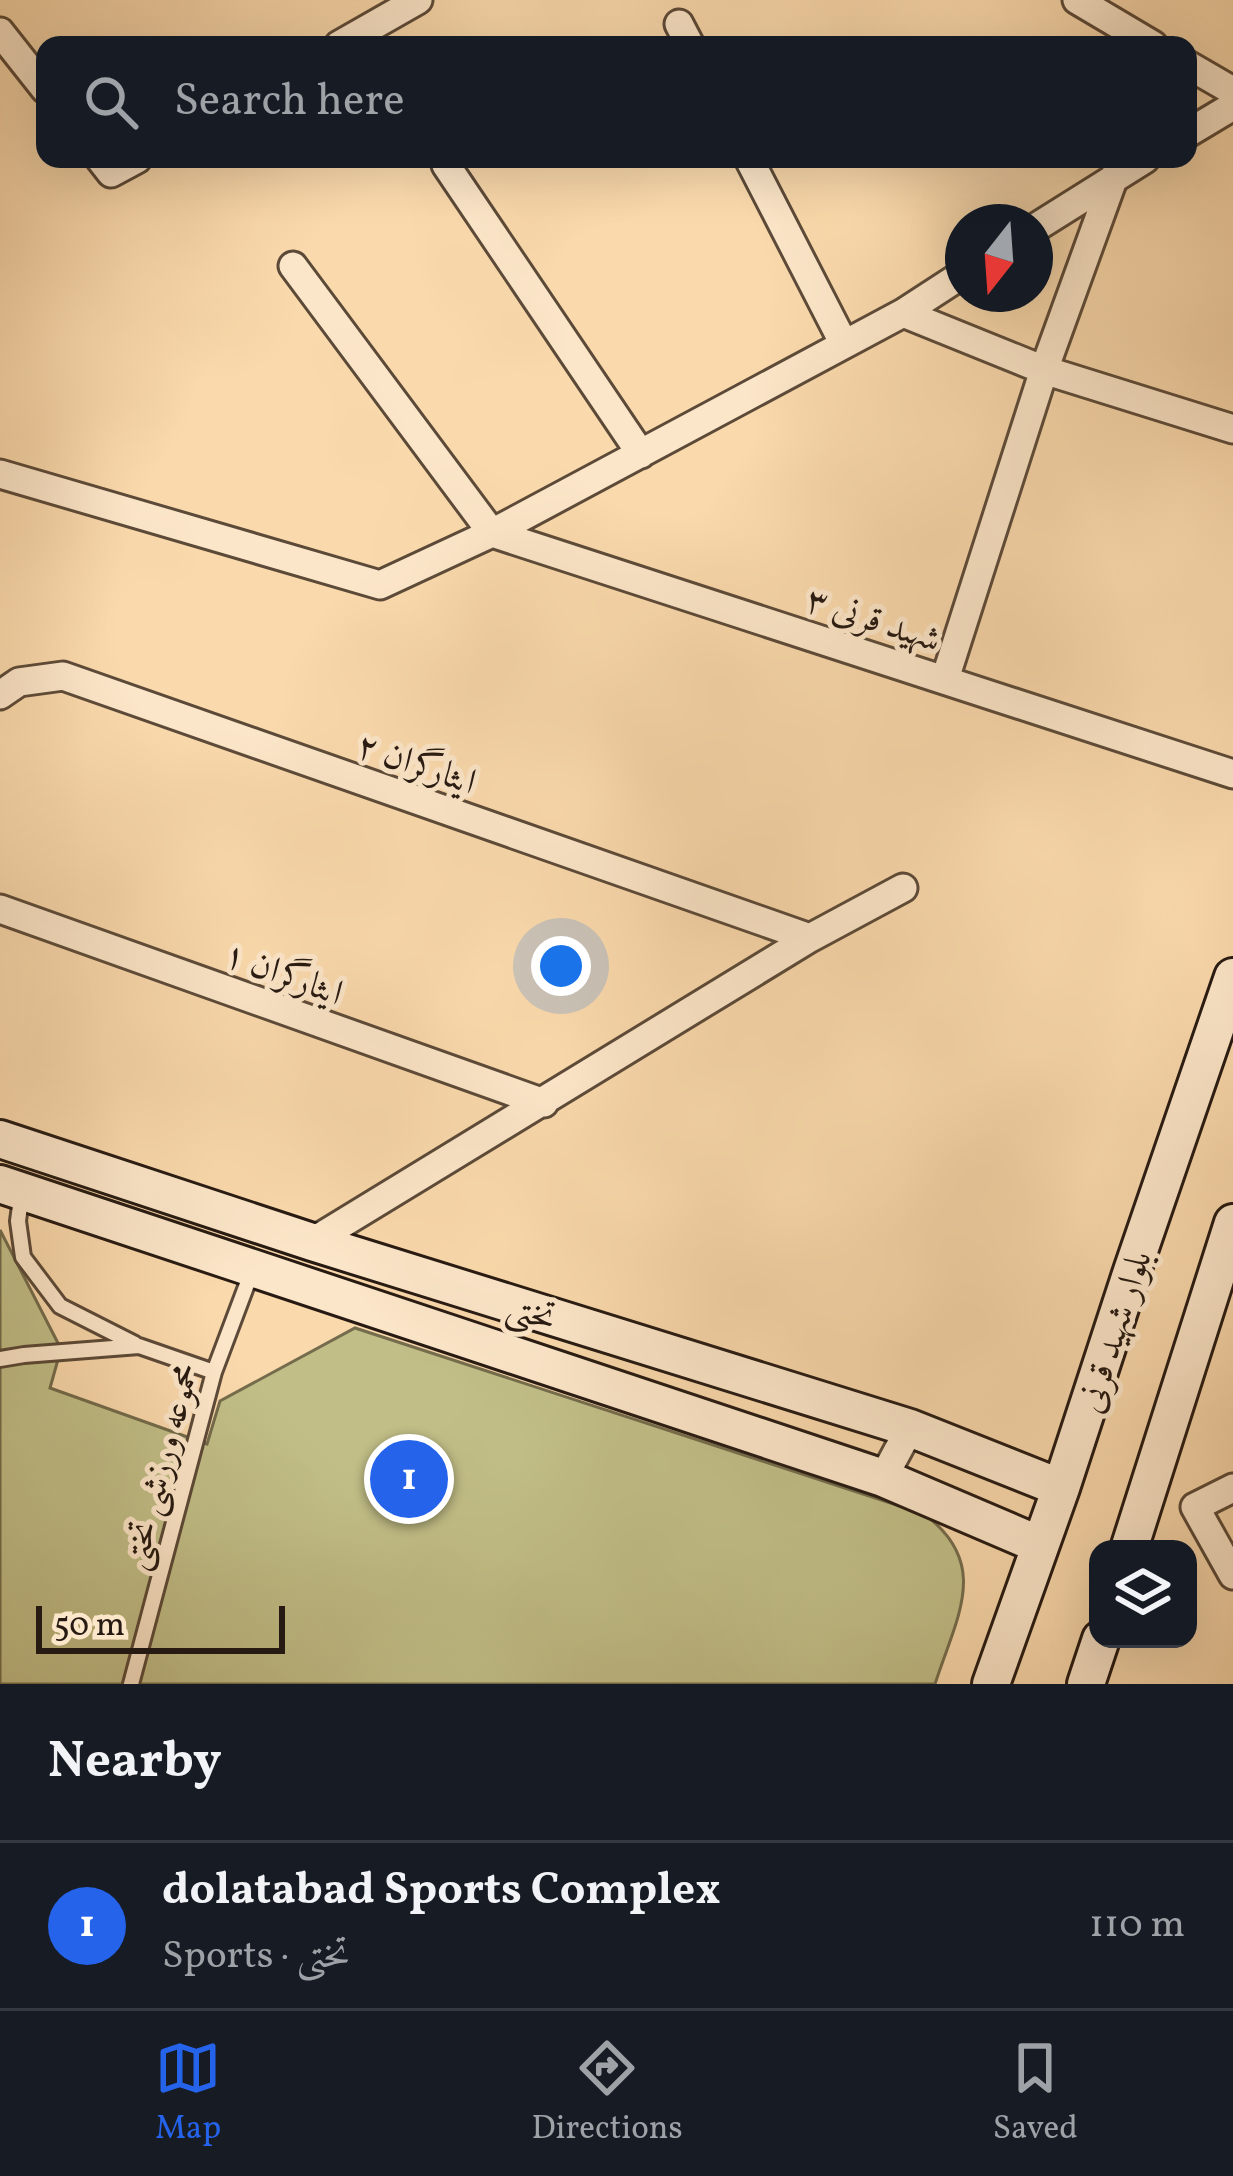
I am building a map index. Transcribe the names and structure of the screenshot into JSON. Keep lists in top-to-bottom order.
{
  "streets": {
    "main road": ["تختی", "بلوار شهید قرنی"],
    "street": ["شهید قرنی ۳", "ایثارگران ۲", "ایثارگران ۱"],
    "lane": ["محموعه ورزشی تختی"]
  },
  "crossings": [
    ["تختی", "بلوار شهید قرنی"],
    ["تختی", "محموعه ورزشی تختی"]
  ],
  "scale_bar": "50 m",
  "north": "bottom",
  "page": {
    "search": "Search here",
    "pins": "1",
    "scale": "50 m",
    "heading": "Nearby",
    "list": [
      {
        "mark": "1",
        "name": "dolatabad Sports Complex",
        "note": "Sports · تختی",
        "value": "110 m"
      }
    ],
    "nav": ["Map", "Directions", "Saved"]
  }
}
